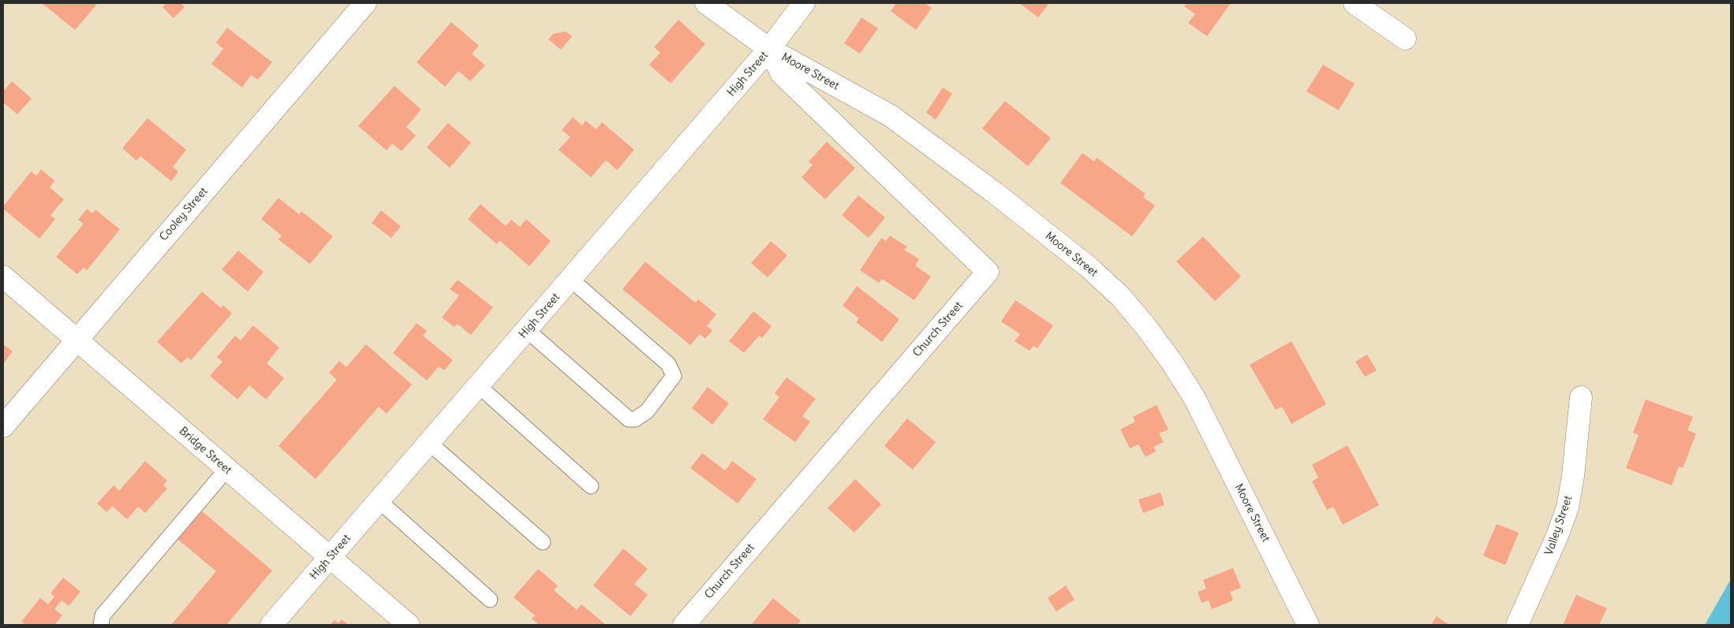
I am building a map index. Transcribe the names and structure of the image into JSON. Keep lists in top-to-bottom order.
{
  "streets": {
    "street": [
      "Moore Street",
      "High Street",
      "Cooley Street",
      "Church Street",
      "Bridge Street",
      "Valley Street"
    ]
  },
  "crossings": [
    ["Moore Street", "High Street"],
    ["Moore Street", "Church Street"],
    ["High Street", "Church Street"],
    ["High Street", "Bridge Street"],
    ["Cooley Street", "Bridge Street"]
  ]
}
